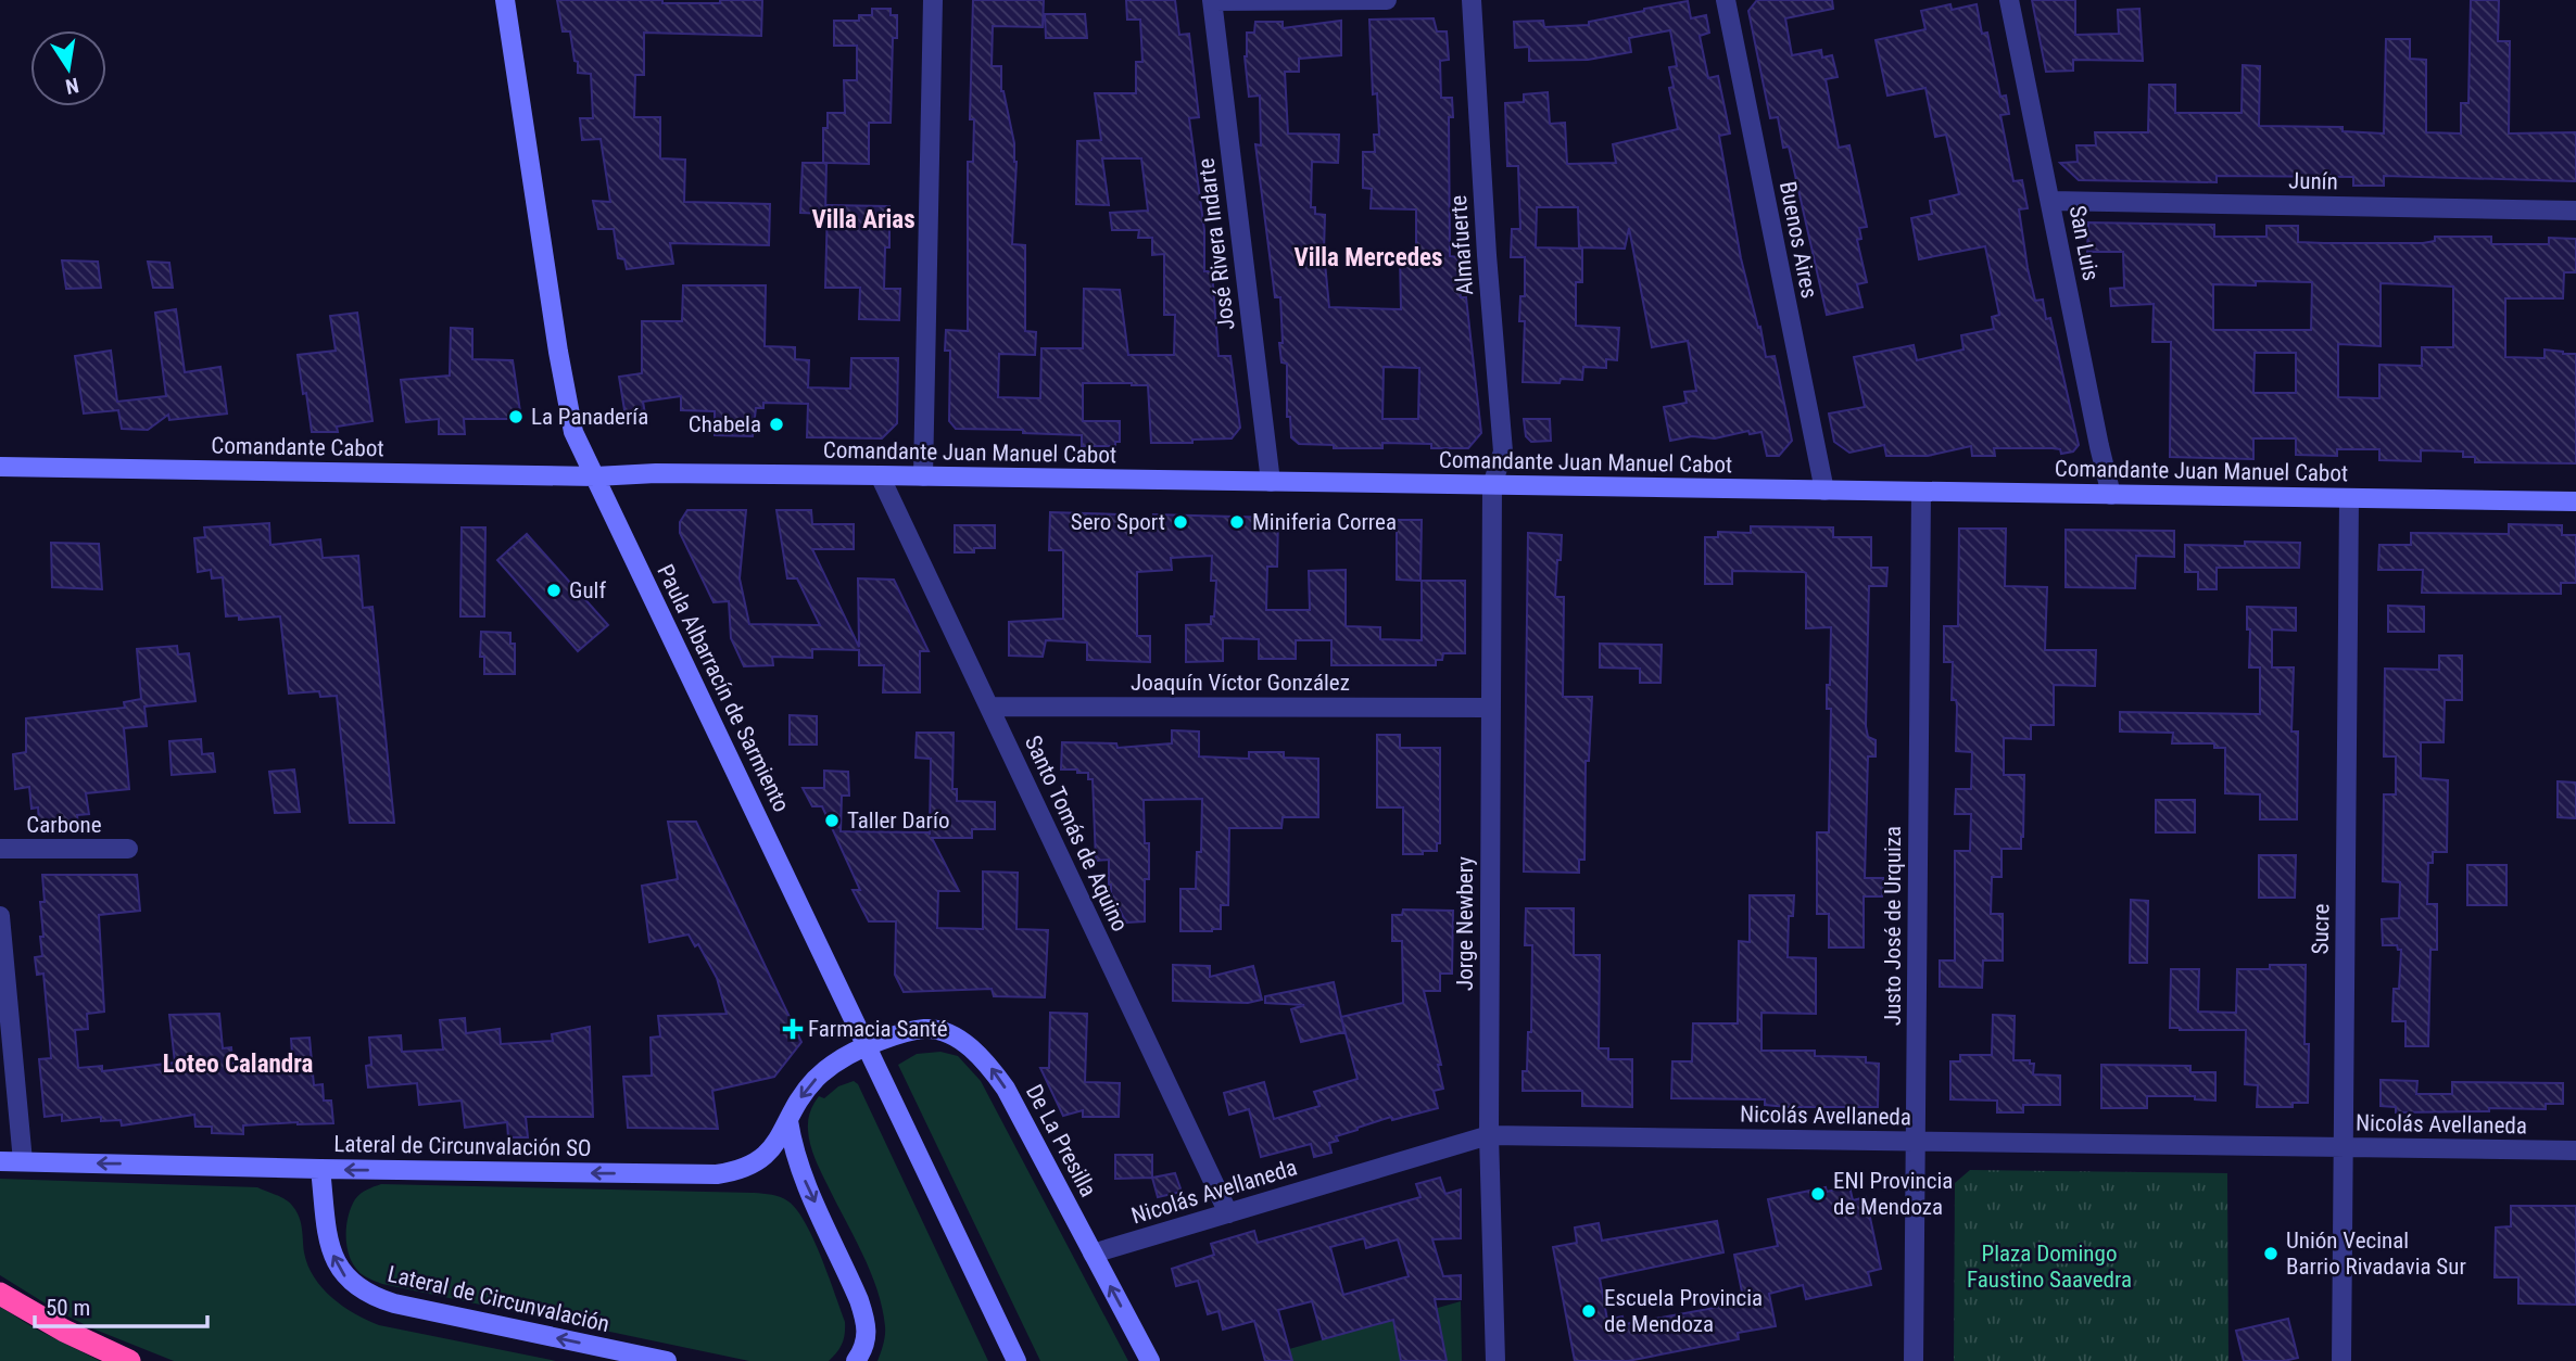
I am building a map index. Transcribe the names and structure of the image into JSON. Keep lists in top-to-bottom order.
{
  "streets": {
    "main road": [
      "Comandante Cabot",
      "Comandante Juan Manuel Cabot",
      "Paula Albarracín de Sarmiento",
      "De La Presilla",
      "Lateral de Circunvalación SO",
      "Lateral de Circunvalación"
    ],
    "street": [
      "Junín",
      "Buenos Aires",
      "San Luis",
      "José Rivera Indarte",
      "Almafuerte",
      "Joaquín Víctor González",
      "Carbone",
      "Santo Tomás de Aquino",
      "Jorge Newbery",
      "Justo José de Urquiza",
      "Sucre",
      "Nicolás Avellaneda"
    ]
  },
  "crossings": [
    ["Junín", "San Luis"],
    ["Buenos Aires", "Comandante Juan Manuel Cabot"],
    ["San Luis", "Comandante Juan Manuel Cabot"],
    ["José Rivera Indarte", "Comandante Juan Manuel Cabot"],
    ["Almafuerte", "Comandante Juan Manuel Cabot"],
    ["Almafuerte", "Jorge Newbery"],
    ["Comandante Cabot", "Comandante Juan Manuel Cabot"],
    ["Comandante Cabot", "Paula Albarracín de Sarmiento"],
    ["Comandante Juan Manuel Cabot", "Paula Albarracín de Sarmiento"],
    ["Comandante Juan Manuel Cabot", "Santo Tomás de Aquino"],
    ["Comandante Juan Manuel Cabot", "Jorge Newbery"],
    ["Comandante Juan Manuel Cabot", "Justo José de Urquiza"],
    ["Comandante Juan Manuel Cabot", "Sucre"],
    ["Joaquín Víctor González", "Santo Tomás de Aquino"],
    ["Joaquín Víctor González", "Jorge Newbery"],
    ["Paula Albarracín de Sarmiento", "De La Presilla"],
    ["Paula Albarracín de Sarmiento", "Lateral de Circunvalación SO"],
    ["Santo Tomás de Aquino", "Nicolás Avellaneda"],
    ["Jorge Newbery", "Nicolás Avellaneda"],
    ["Justo José de Urquiza", "Nicolás Avellaneda"],
    ["Sucre", "Nicolás Avellaneda"],
    ["Nicolás Avellaneda", "De La Presilla"],
    ["De La Presilla", "Lateral de Circunvalación SO"],
    ["Lateral de Circunvalación SO", "Lateral de Circunvalación"]
  ],
  "one_way": ["De La Presilla", "Lateral de Circunvalación SO", "Lateral de Circunvalación"],
  "districts": ["Villa Arias", "Villa Mercedes", "Loteo Calandra"],
  "parks": ["Plaza Domingo Faustino Saavedra"],
  "places": {
    "other": [
      "La Panadería",
      "Chabela",
      "Sero Sport",
      "Miniferia Correa",
      "Gulf",
      "Taller Darío",
      "ENI Provincia de Mendoza",
      "Unión Vecinal Barrio Rivadavia Sur",
      "Escuela Provincia de Mendoza"
    ],
    "health": ["Farmacia Santé"]
  },
  "scale_bar": "50 m",
  "north": "bottom"
}
